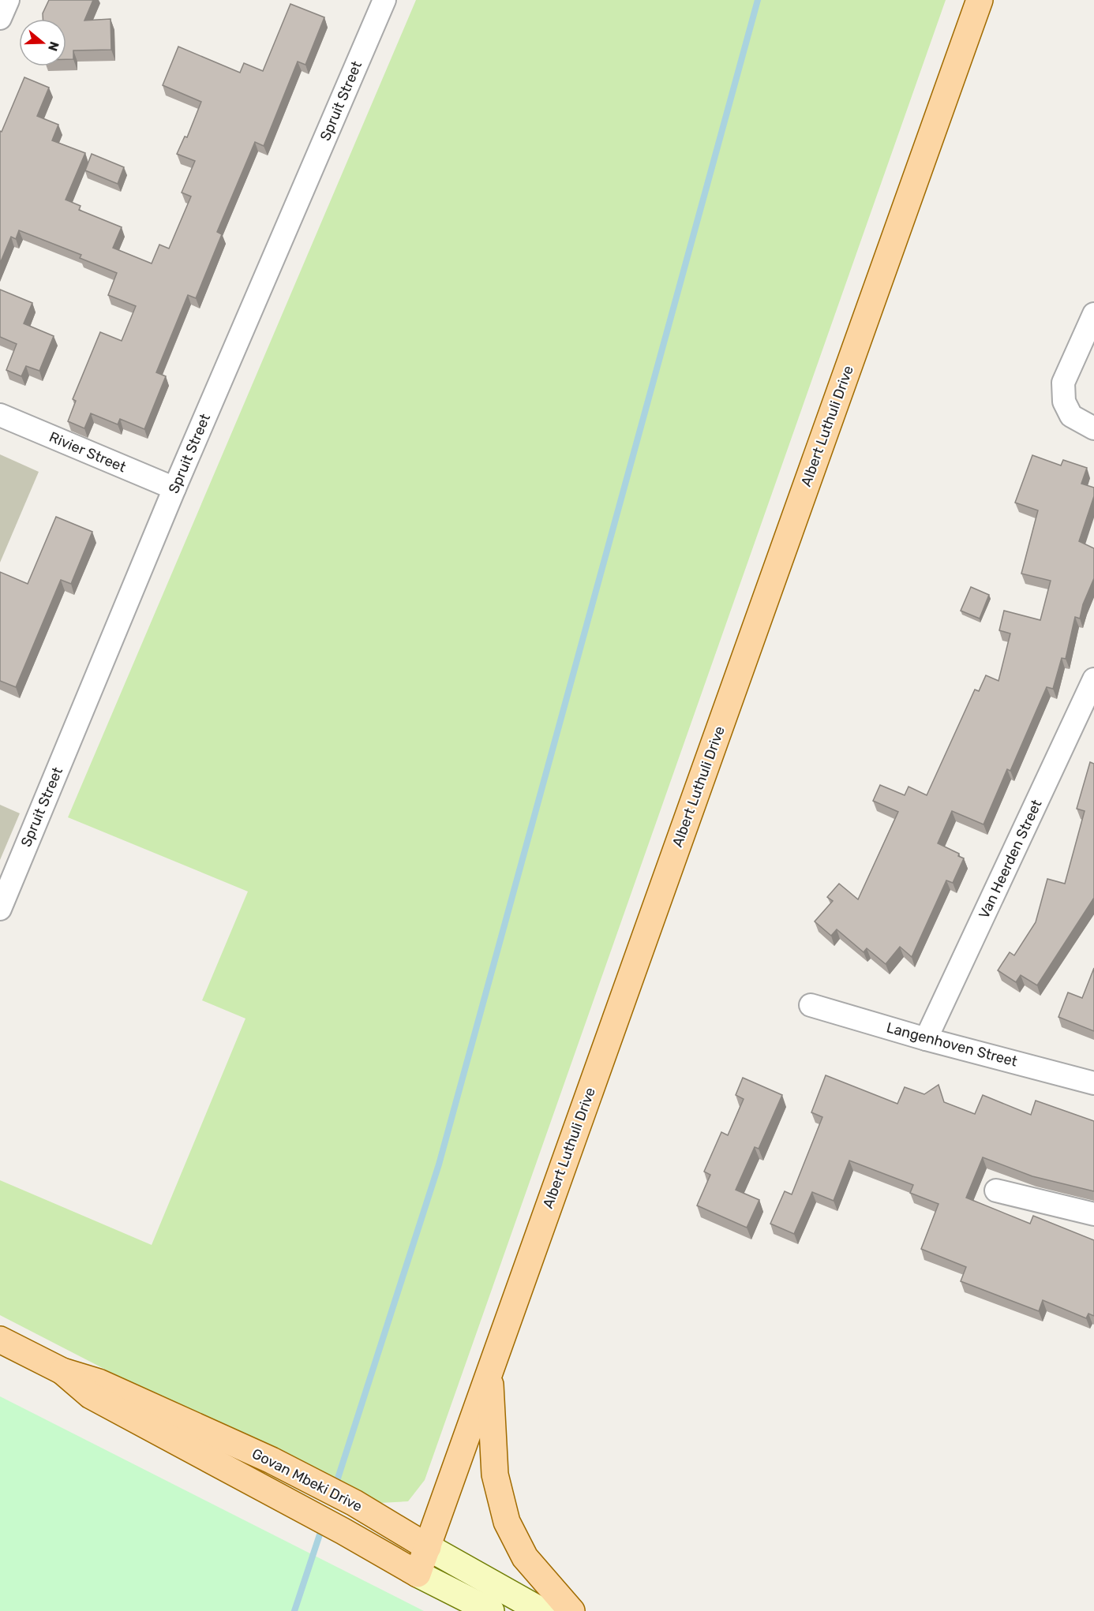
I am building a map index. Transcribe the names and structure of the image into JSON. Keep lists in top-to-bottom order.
{
  "streets": {
    "main road": ["Albert Luthuli Drive", "Govan Mbeki Drive"],
    "street": [
      "Spruit Street",
      "Rivier Street",
      "Van Heerden Street",
      "Langenhoven Street"
    ]
  },
  "crossings": [
    ["Spruit Street", "Rivier Street"],
    ["Albert Luthuli Drive", "Govan Mbeki Drive"],
    ["Van Heerden Street", "Langenhoven Street"]
  ],
  "north": "right"
}
